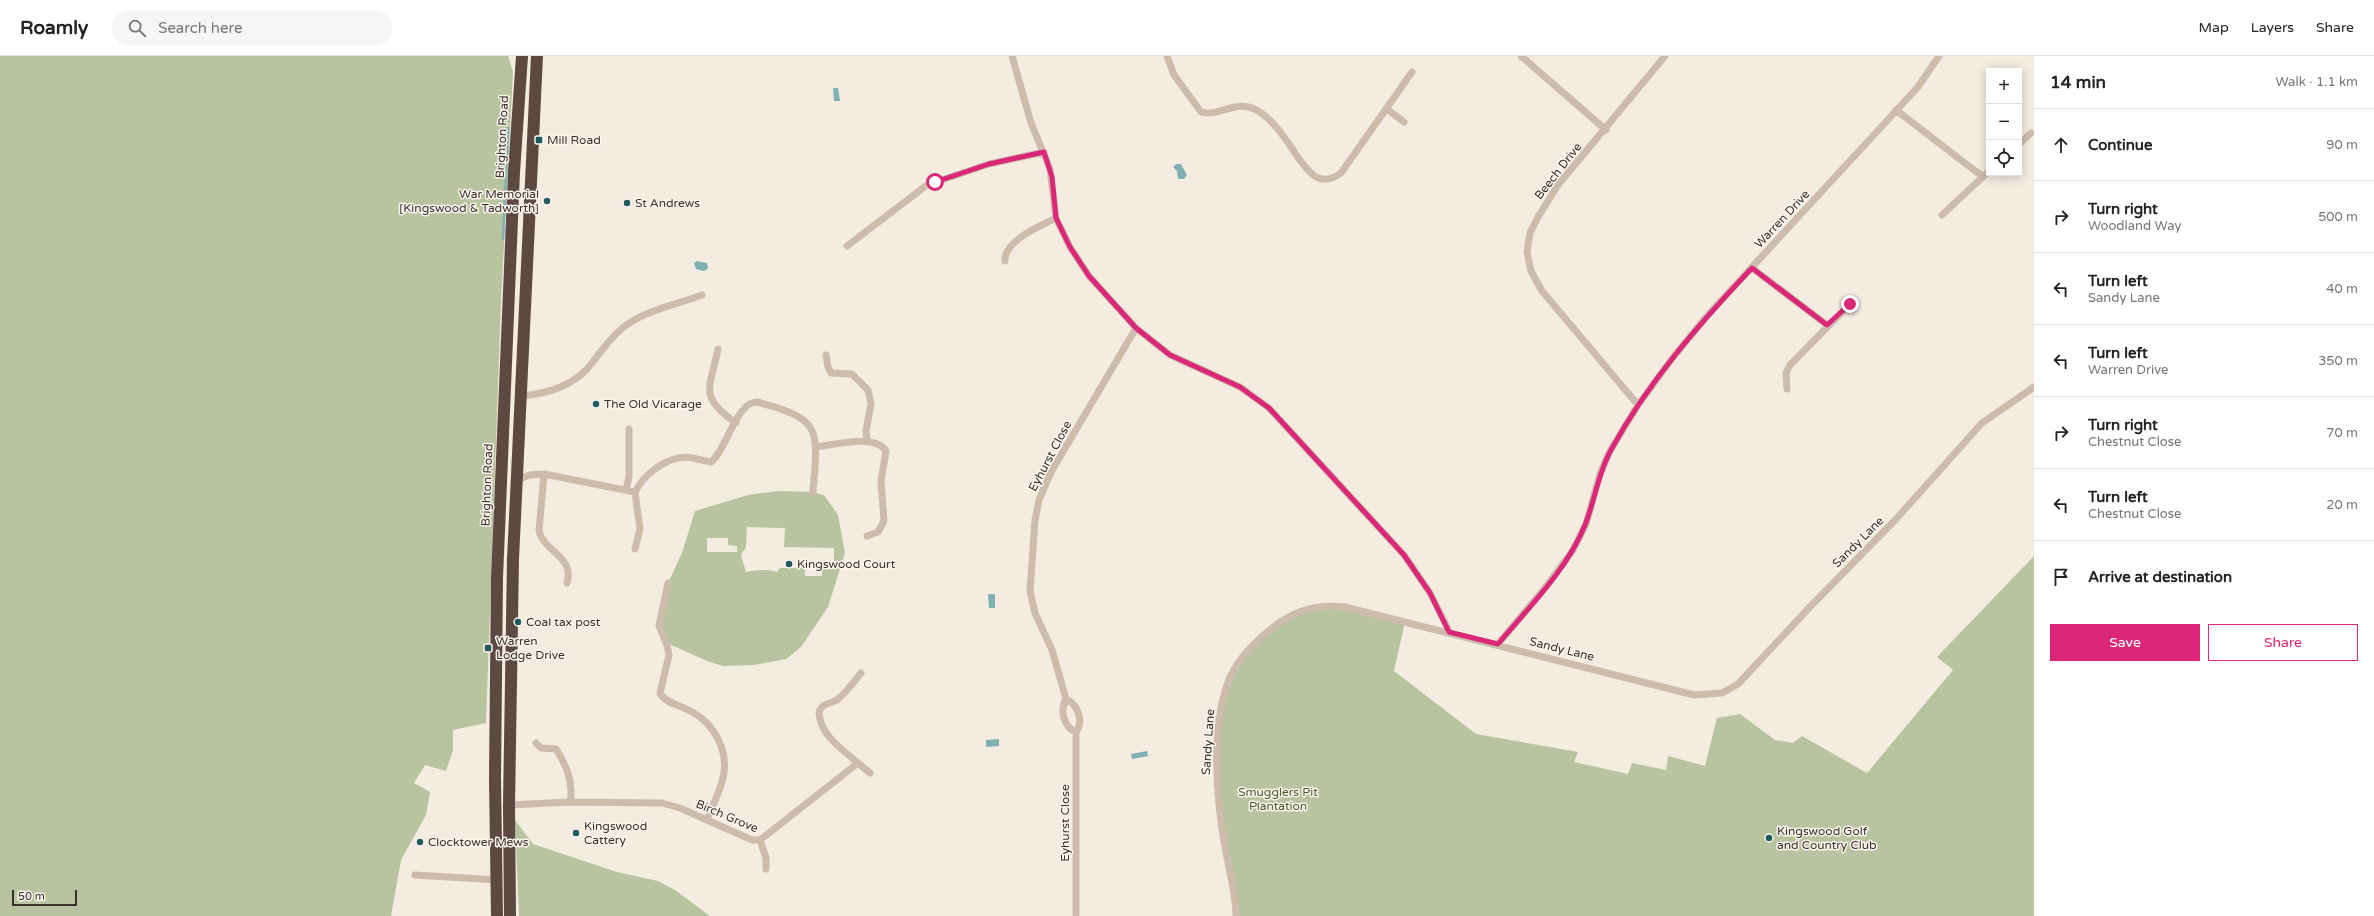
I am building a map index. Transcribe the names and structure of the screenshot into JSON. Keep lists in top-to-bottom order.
{
  "streets": {
    "highway": ["Brighton Road"],
    "street": [
      "Beech Drive",
      "Warren Drive",
      "Eyhurst Close",
      "Sandy Lane",
      "Birch Grove"
    ]
  },
  "crossings": [
    ["Beech Drive", "Warren Drive"],
    ["Warren Drive", "Sandy Lane"]
  ],
  "parks": ["Smugglers Pit Plantation"],
  "places": {
    "transit": ["Mill Road", "Warren Lodge Drive"],
    "other": [
      "War Memorial [Kingswood & Tadworth]",
      "St Andrews",
      "The Old Vicarage",
      "Kingswood Court",
      "Coal tax post",
      "Kingswood Cattery",
      "Kingswood Golf and Country Club",
      "Clocktower Mews"
    ]
  },
  "scale_bar": "50 m",
  "page": {
    "header": "Roamly",
    "search": "Search here",
    "nav": ["Map", "Layers", "Share"],
    "heading": ["14 min", "Walk · 1.1 km"],
    "map_buttons": ["+", "−"],
    "list": [
      ["Continue", "90 m"],
      ["Turn right", "Woodland Way", "500 m"],
      ["Turn left", "Sandy Lane", "40 m"],
      ["Turn left", "Warren Drive", "350 m"],
      ["Turn right", "Chestnut Close", "70 m"],
      ["Turn left", "Chestnut Close", "20 m"],
      "Arrive at destination"
    ],
    "buttons": ["Save", "Share"],
    "scale": "50 m"
  }
}
